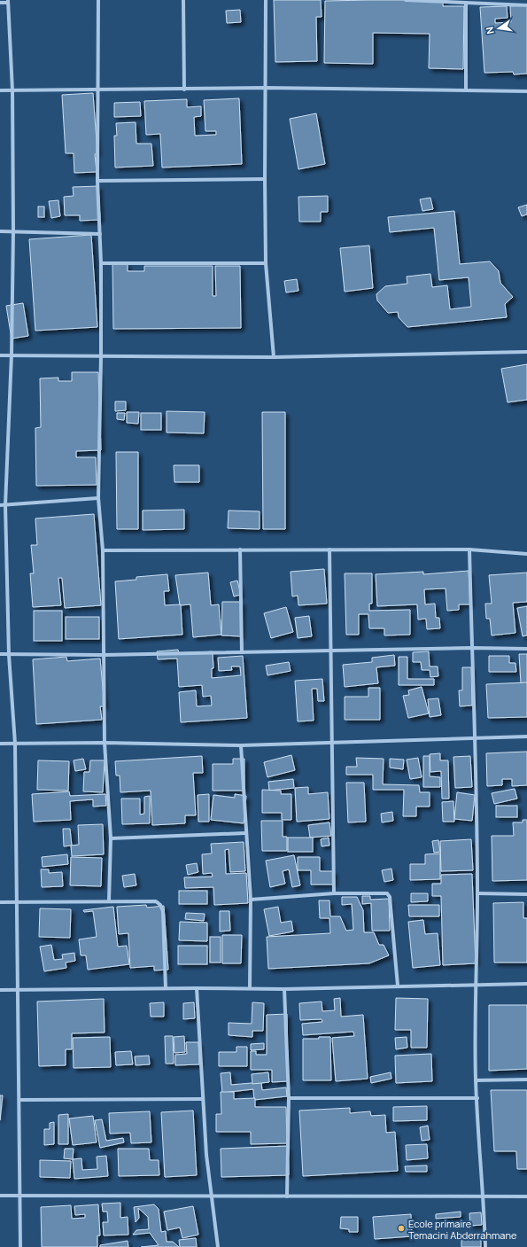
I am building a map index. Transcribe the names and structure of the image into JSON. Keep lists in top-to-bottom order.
{
  "places": ["Ecole primaire Temacini Abderrahmane"],
  "north": "left"
}
